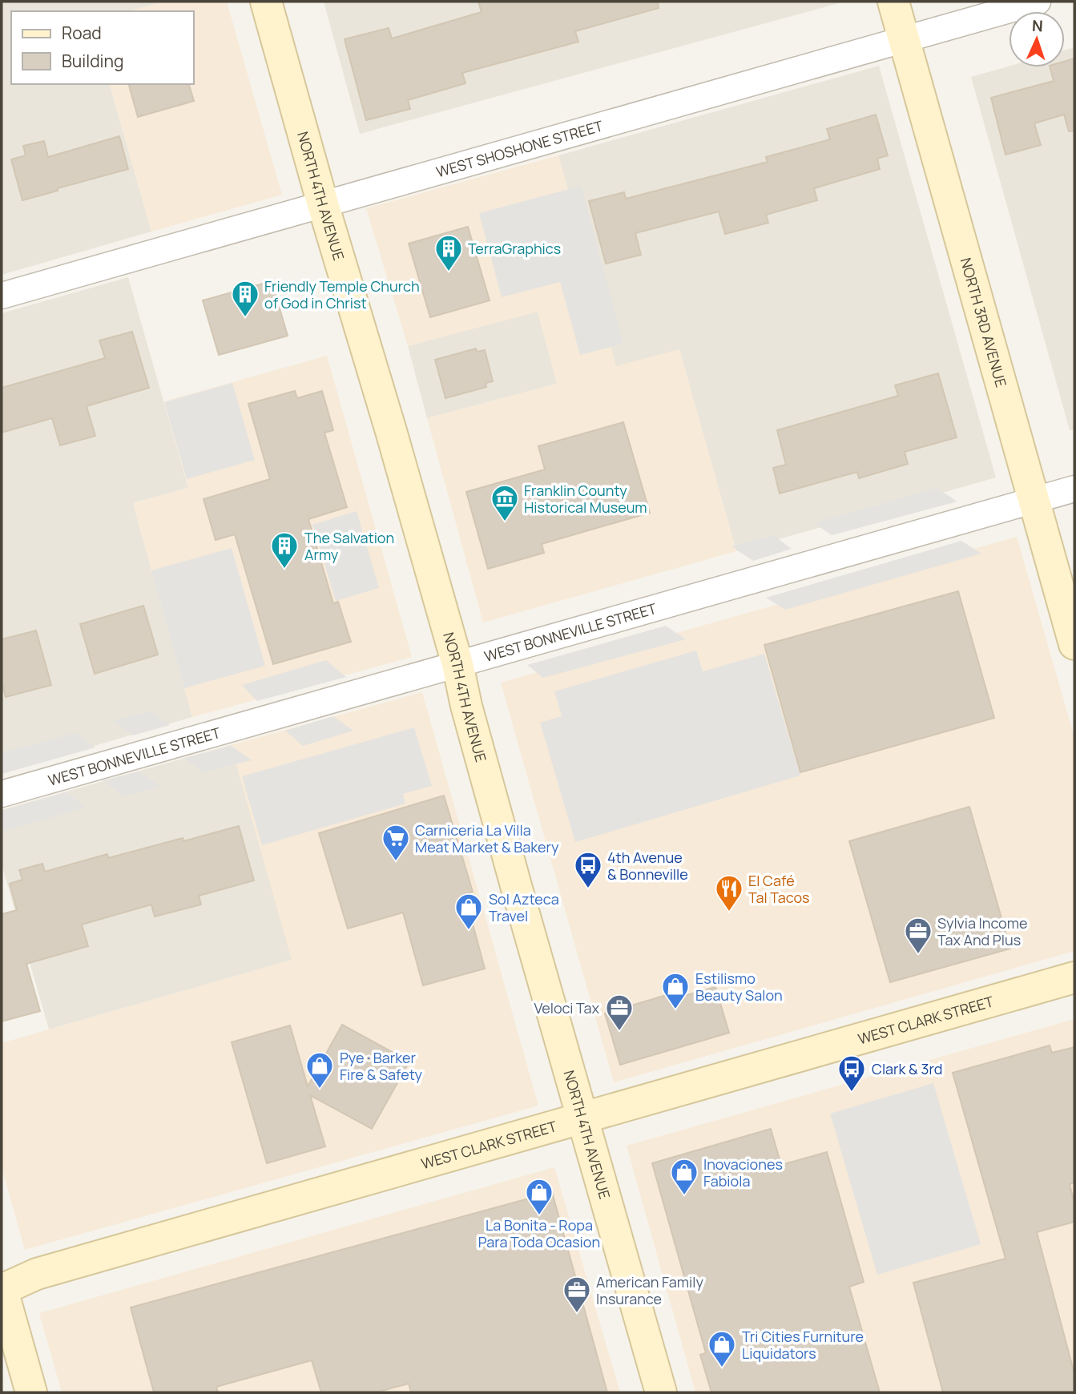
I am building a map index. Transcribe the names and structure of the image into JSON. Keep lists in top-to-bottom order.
{
  "streets": {
    "street": [
      "WEST SHOSHONE STREET",
      "NORTH 4TH AVENUE",
      "NORTH 3RD AVENUE",
      "WEST BONNEVILLE STREET",
      "WEST CLARK STREET"
    ]
  },
  "crossings": [
    ["WEST SHOSHONE STREET", "NORTH 4TH AVENUE"],
    ["WEST SHOSHONE STREET", "NORTH 3RD AVENUE"],
    ["NORTH 4TH AVENUE", "WEST BONNEVILLE STREET"],
    ["NORTH 4TH AVENUE", "WEST CLARK STREET"],
    ["NORTH 3RD AVENUE", "WEST BONNEVILLE STREET"]
  ],
  "places": {
    "building": ["TerraGraphics", "Friendly Temple Church of God in Christ", "The Salvation Army"],
    "museum": ["Franklin County Historical Museum"],
    "supermarket": ["Carniceria La Villa Meat Market & Bakery"],
    "bus stop": ["4th Avenue & Bonneville", "Clark & 3rd"],
    "restaurant": ["El Café Tal Tacos"],
    "shop": [
      "Sol Azteca Travel",
      "Estilismo Beauty Salon",
      "Pye · Barker Fire & Safety",
      "Inovaciones Fabiola",
      "La Bonita - Ropa Para Toda Ocasion",
      "Tri Cities Furniture Liquidators"
    ],
    "office": ["Sylvia Income Tax And Plus", "Veloci Tax", "American Family Insurance"]
  },
  "legend": ["Road", "Building"],
  "north": "top"
}
